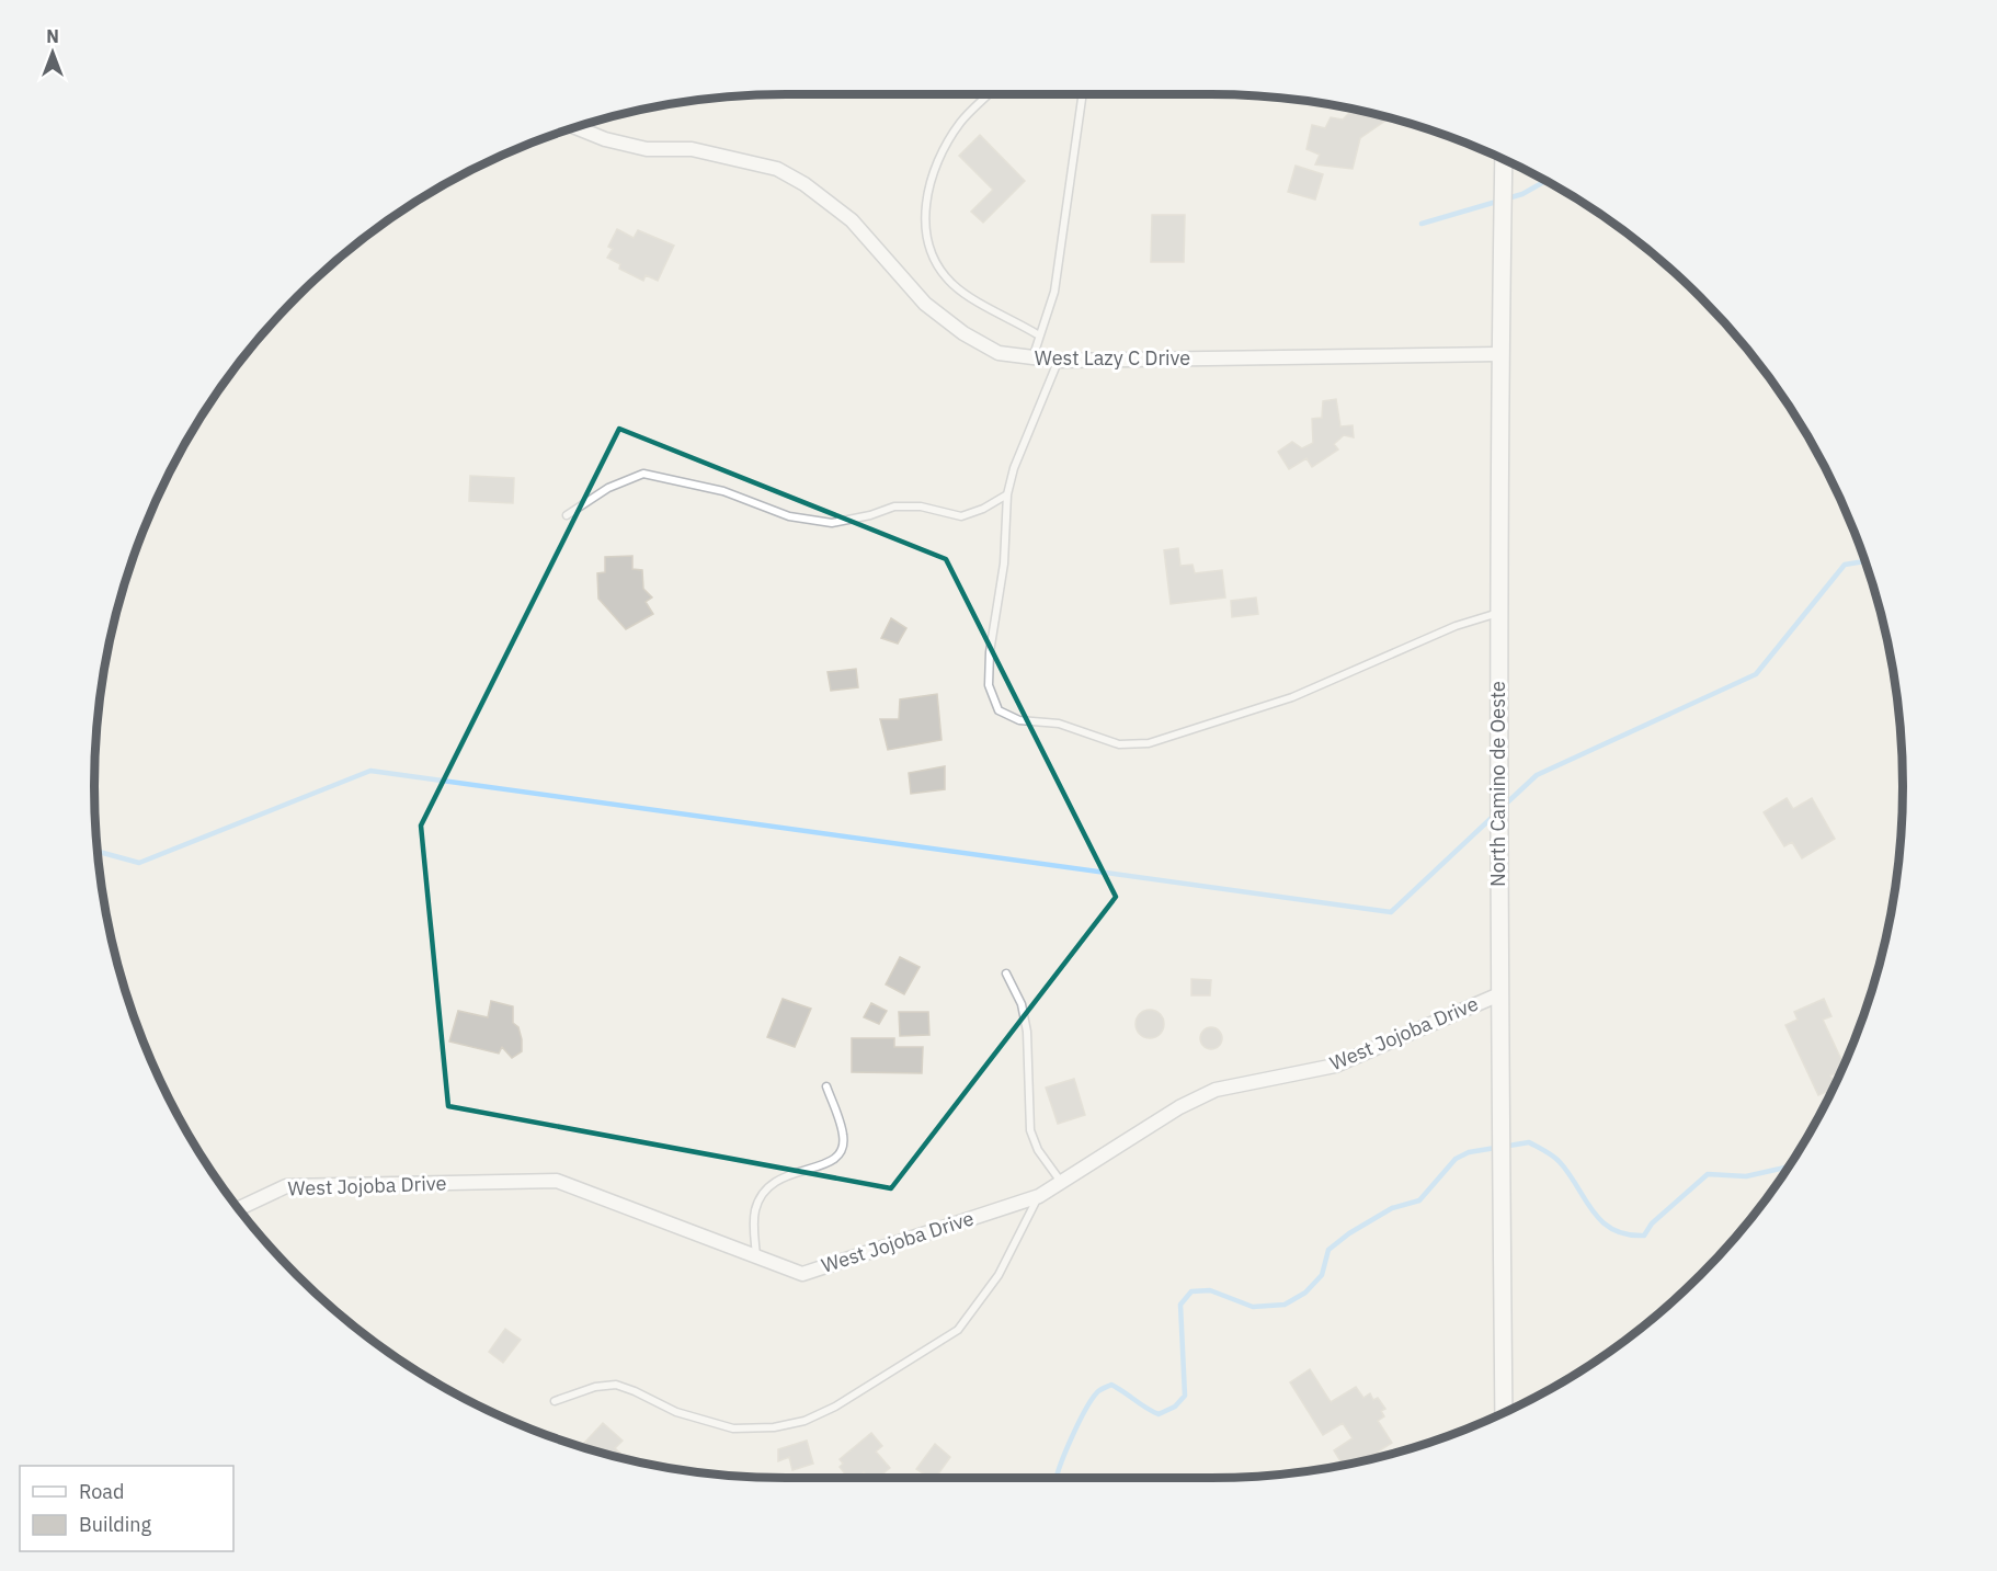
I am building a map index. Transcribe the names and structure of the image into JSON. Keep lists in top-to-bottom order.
{
  "streets": {
    "street": ["West Lazy C Drive", "North Camino de Oeste", "West Jojoba Drive"]
  },
  "crossings": [
    ["West Lazy C Drive", "North Camino de Oeste"],
    ["North Camino de Oeste", "West Jojoba Drive"]
  ],
  "legend": ["Road", "Building"],
  "north": "top"
}
